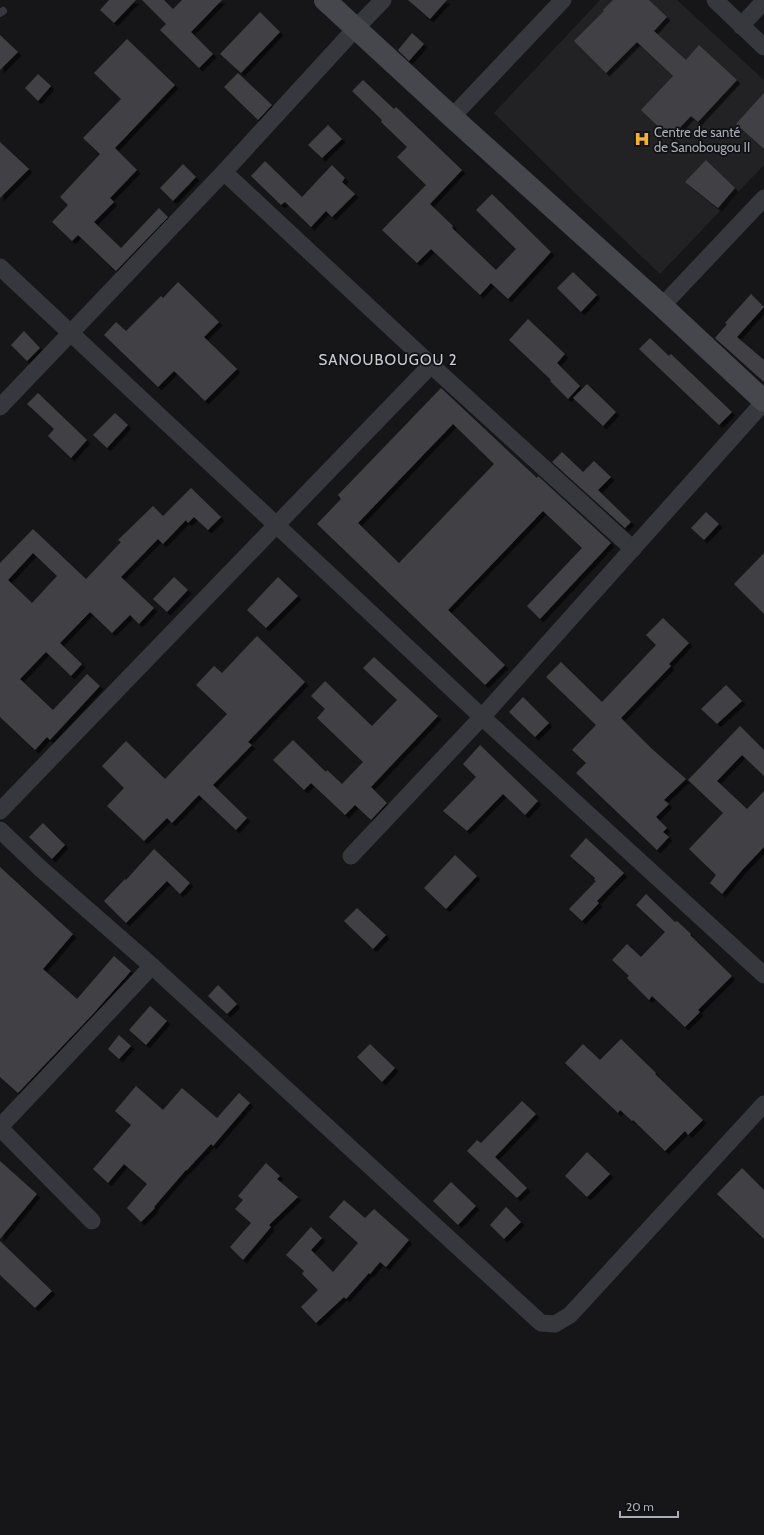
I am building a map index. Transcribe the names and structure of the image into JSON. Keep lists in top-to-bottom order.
{
  "districts": ["SANOUBOUGOU 2"],
  "places": {
    "hospital": ["Centre de santé de Sanobougou II"]
  },
  "scale_bar": "20 m"
}
